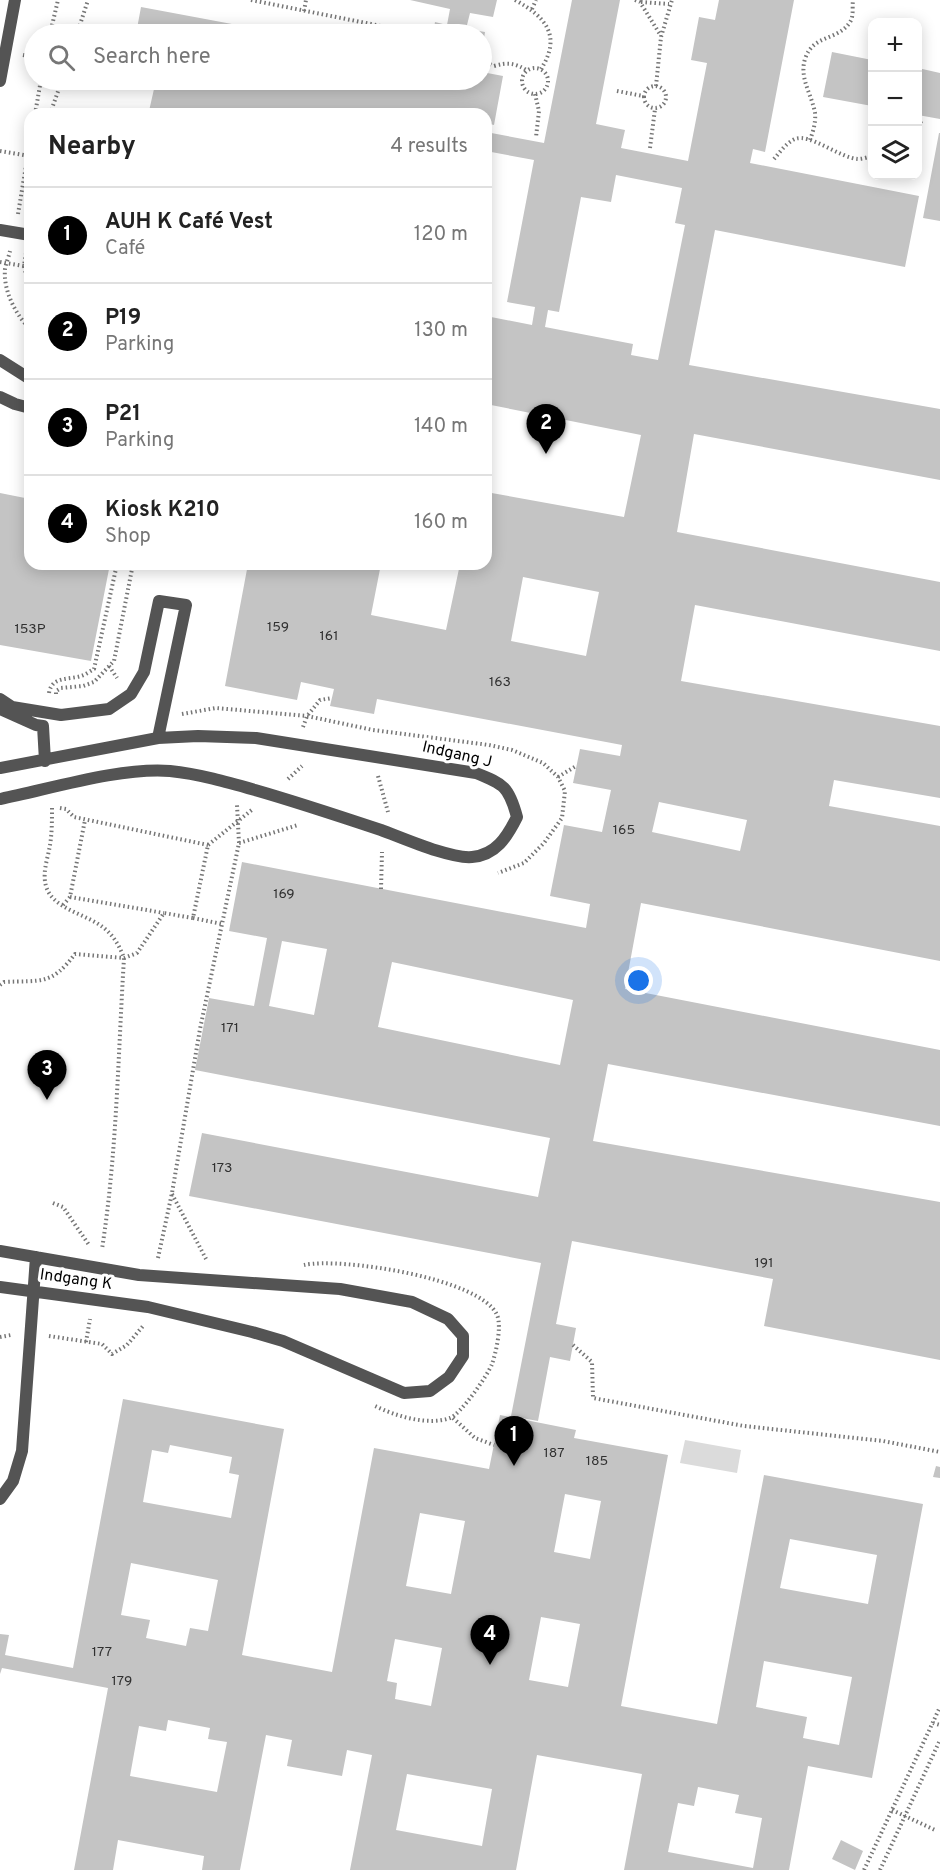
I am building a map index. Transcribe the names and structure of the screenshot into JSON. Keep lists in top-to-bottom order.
{
  "streets": {
    "lane": ["Indgang J", "Indgang K"]
  },
  "house_numbers": [
    "159",
    "153P",
    "161",
    "163",
    "165",
    "169",
    "171",
    "173",
    "191",
    "187",
    "185",
    "177",
    "179"
  ],
  "page": {
    "map_buttons": ["+", "−"],
    "search": "Search here",
    "heading": ["Nearby", "4 results"],
    "list": [
      {
        "mark": "1",
        "name": "AUH K Café Vest",
        "note": "Café",
        "value": "120 m"
      },
      {
        "mark": "2",
        "name": "P19",
        "note": "Parking",
        "value": "130 m"
      },
      {
        "mark": "3",
        "name": "P21",
        "note": "Parking",
        "value": "140 m"
      },
      {
        "mark": "4",
        "name": "Kiosk K210",
        "note": "Shop",
        "value": "160 m"
      }
    ],
    "pins": [
      "2",
      "3",
      "1",
      "4"
    ]
  }
}
